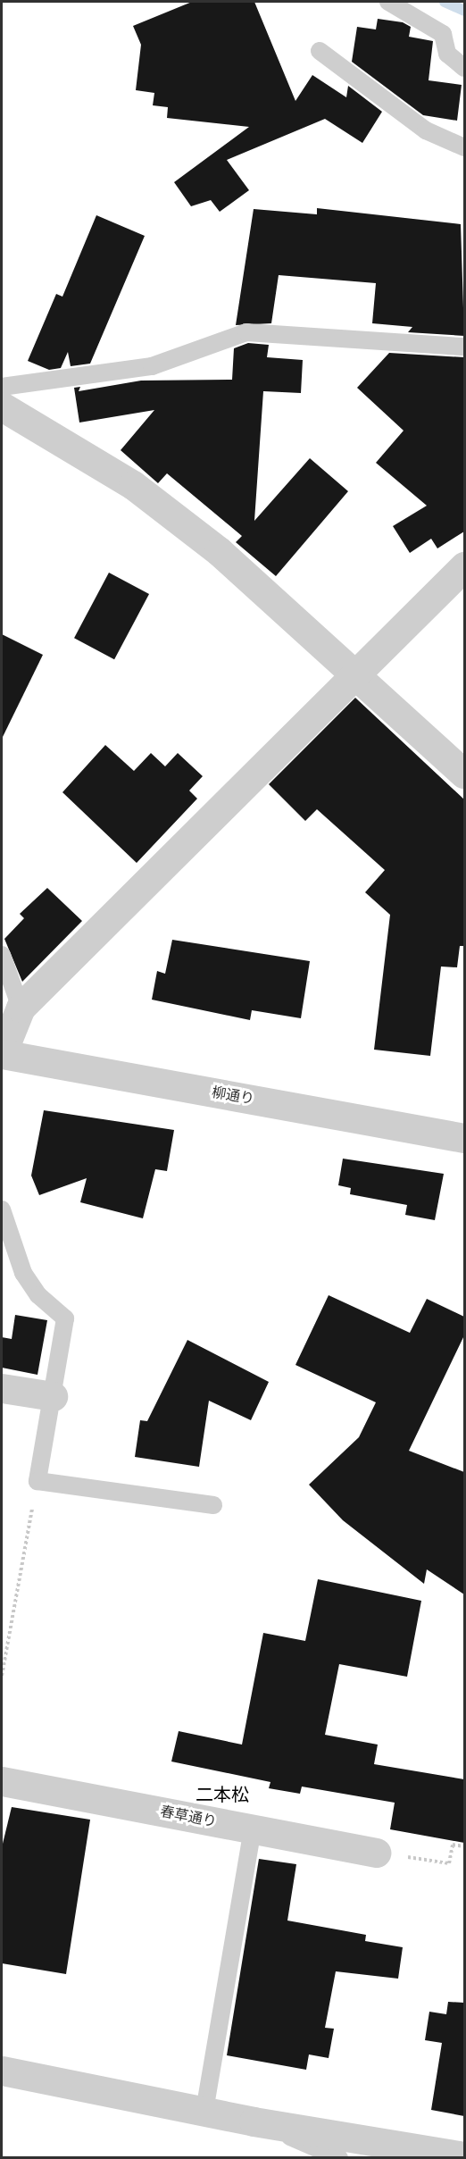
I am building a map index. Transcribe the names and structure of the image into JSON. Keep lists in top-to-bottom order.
{
  "streets": {
    "street": ["柳通り", "春草通り"]
  },
  "districts": ["二本松"]
}
